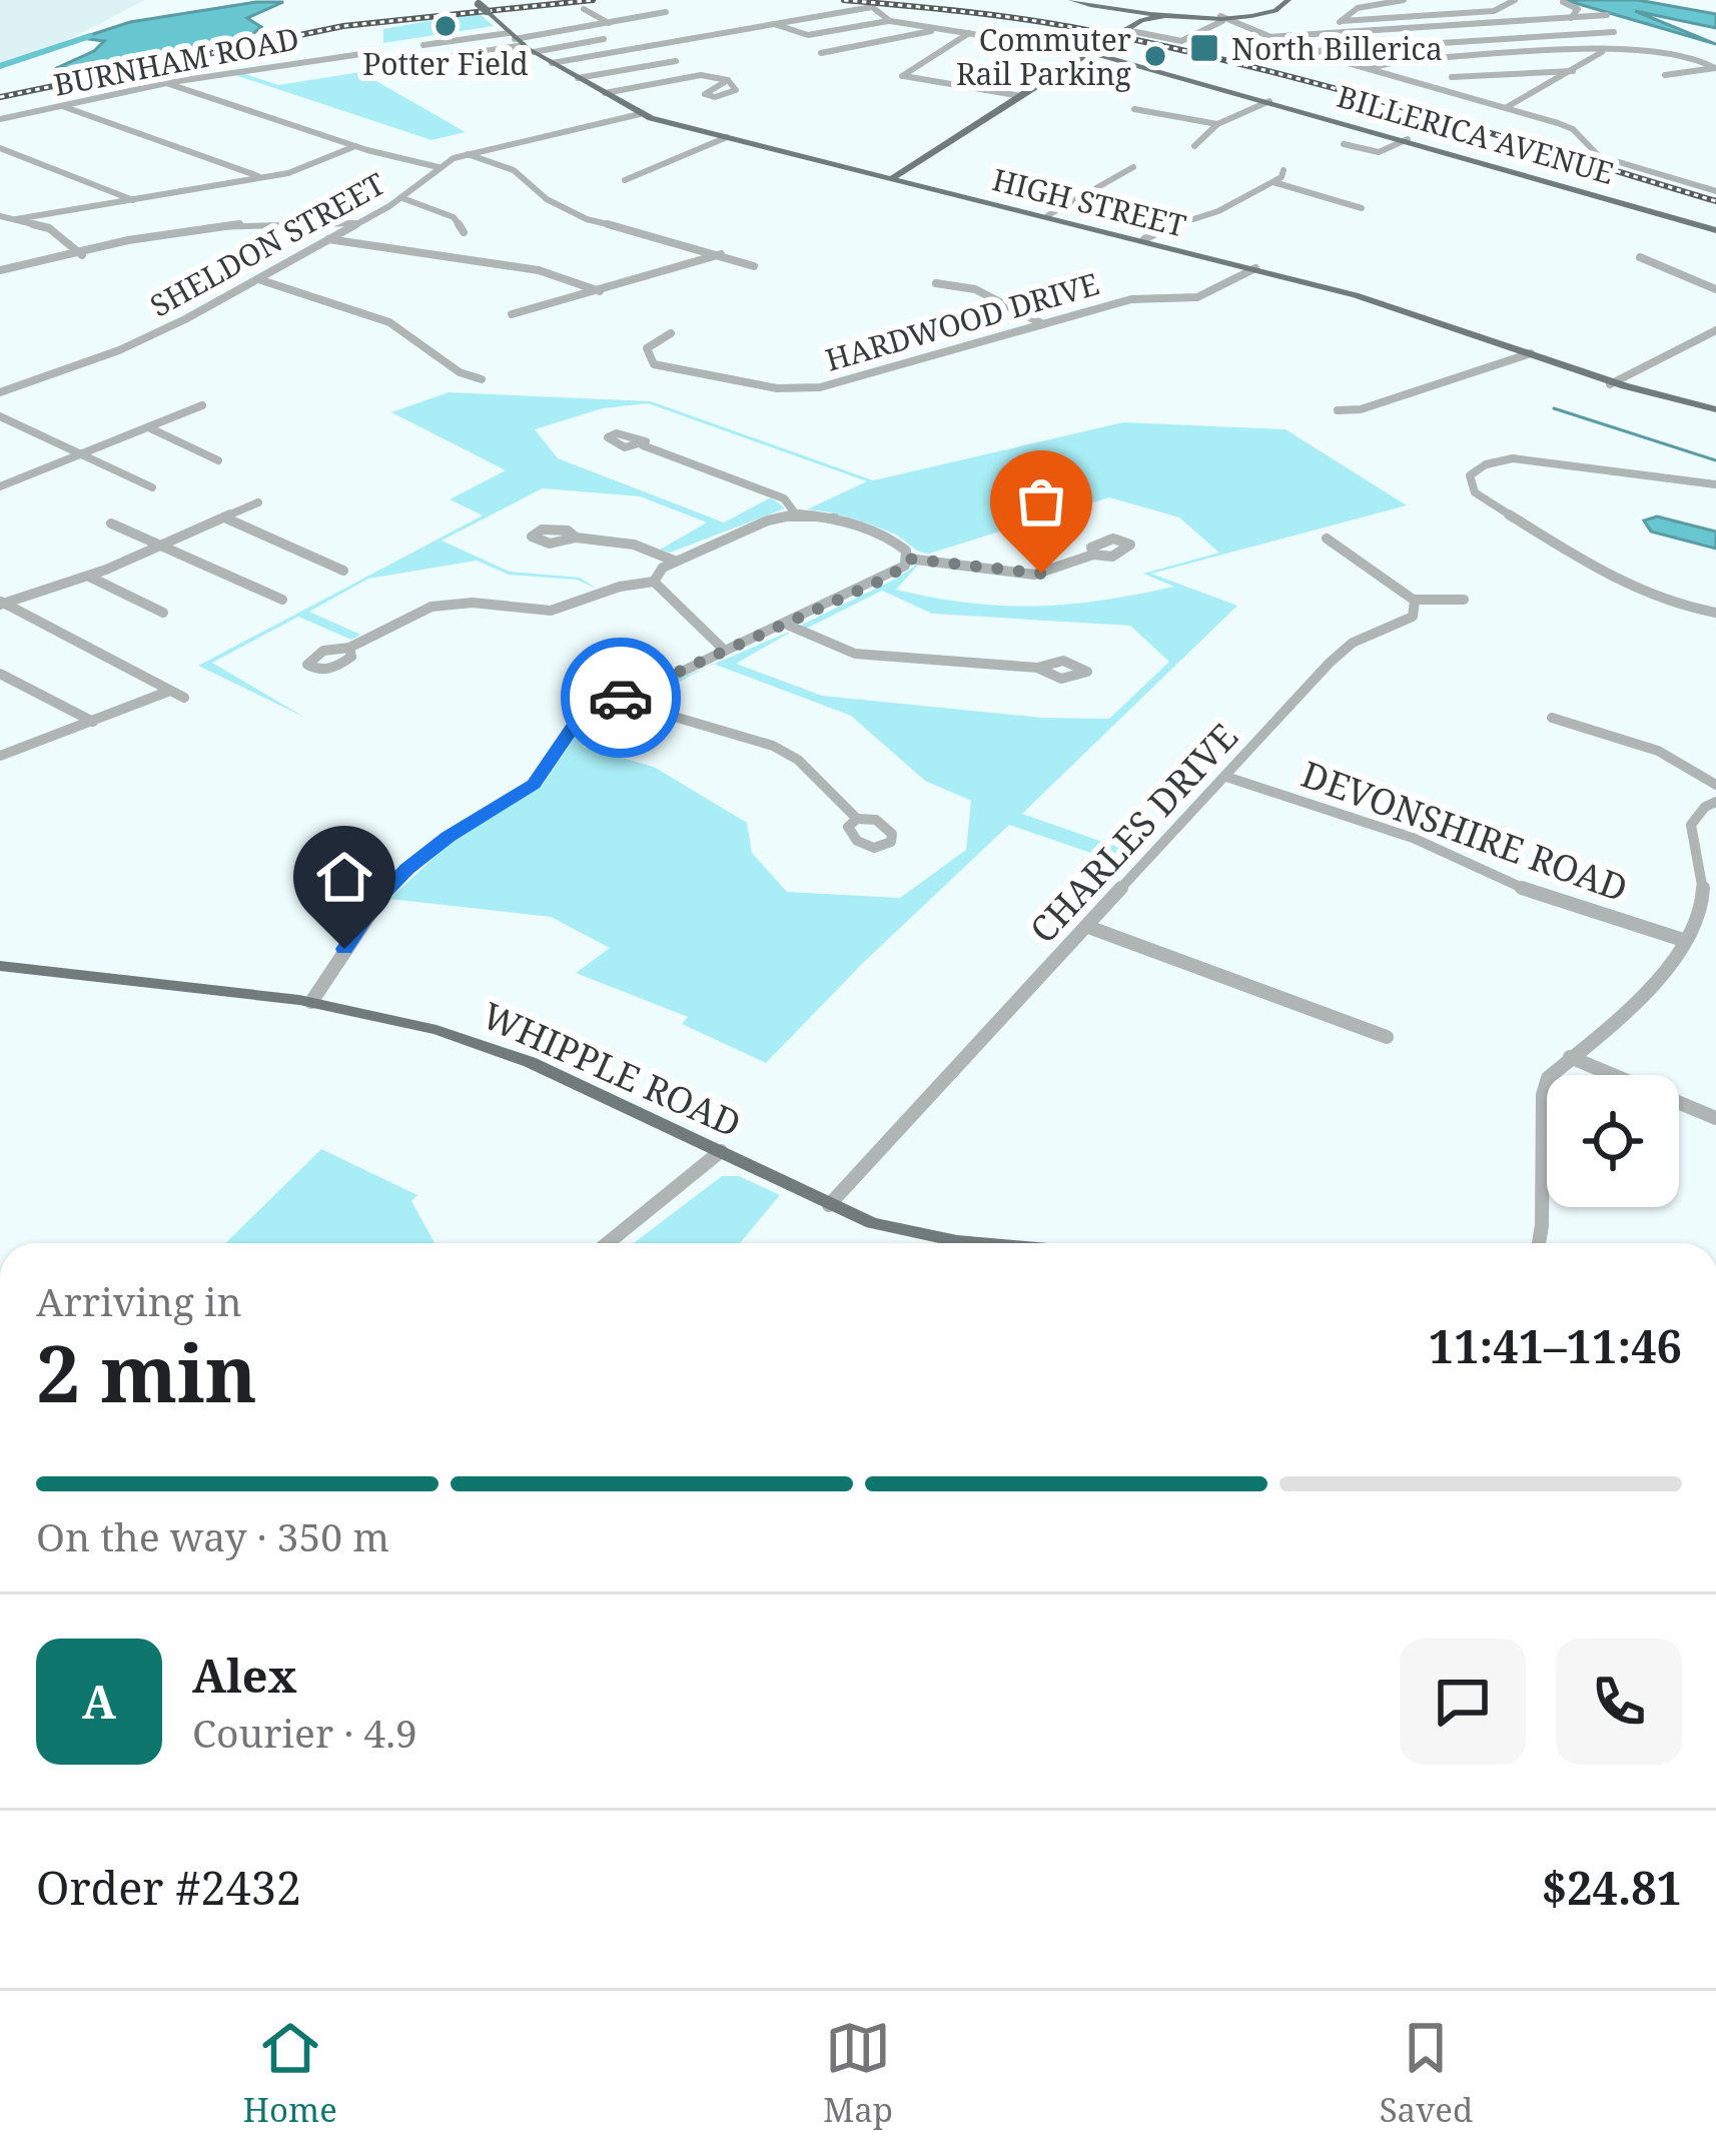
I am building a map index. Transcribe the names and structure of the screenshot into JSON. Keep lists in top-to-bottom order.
{
  "streets": {
    "main road": ["BILLERICA AVENUE", "HIGH STREET", "WHIPPLE ROAD"],
    "street": [
      "BURNHAM ROAD",
      "SHELDON STREET",
      "HARDWOOD DRIVE",
      "DEVONSHIRE ROAD",
      "CHARLES DRIVE"
    ]
  },
  "crossings": [
    ["HIGH STREET", "SHELDON STREET"],
    ["HIGH STREET", "HARDWOOD DRIVE"],
    ["DEVONSHIRE ROAD", "CHARLES DRIVE"],
    ["CHARLES DRIVE", "WHIPPLE ROAD"]
  ],
  "places": {
    "other": ["Potter Field", "Commuter Rail Parking"],
    "transit": ["North Billerica"]
  },
  "page": {
    "heading": ["2 min", "Arriving in", "11:41–11:46"],
    "panel": [
      "Alex",
      "Courier · 4.9",
      "Order #2432",
      "$24.81"
    ],
    "bar": "On the way · 350 m",
    "round": "A",
    "tabs": ["Home", "Map", "Saved"]
  }
}
